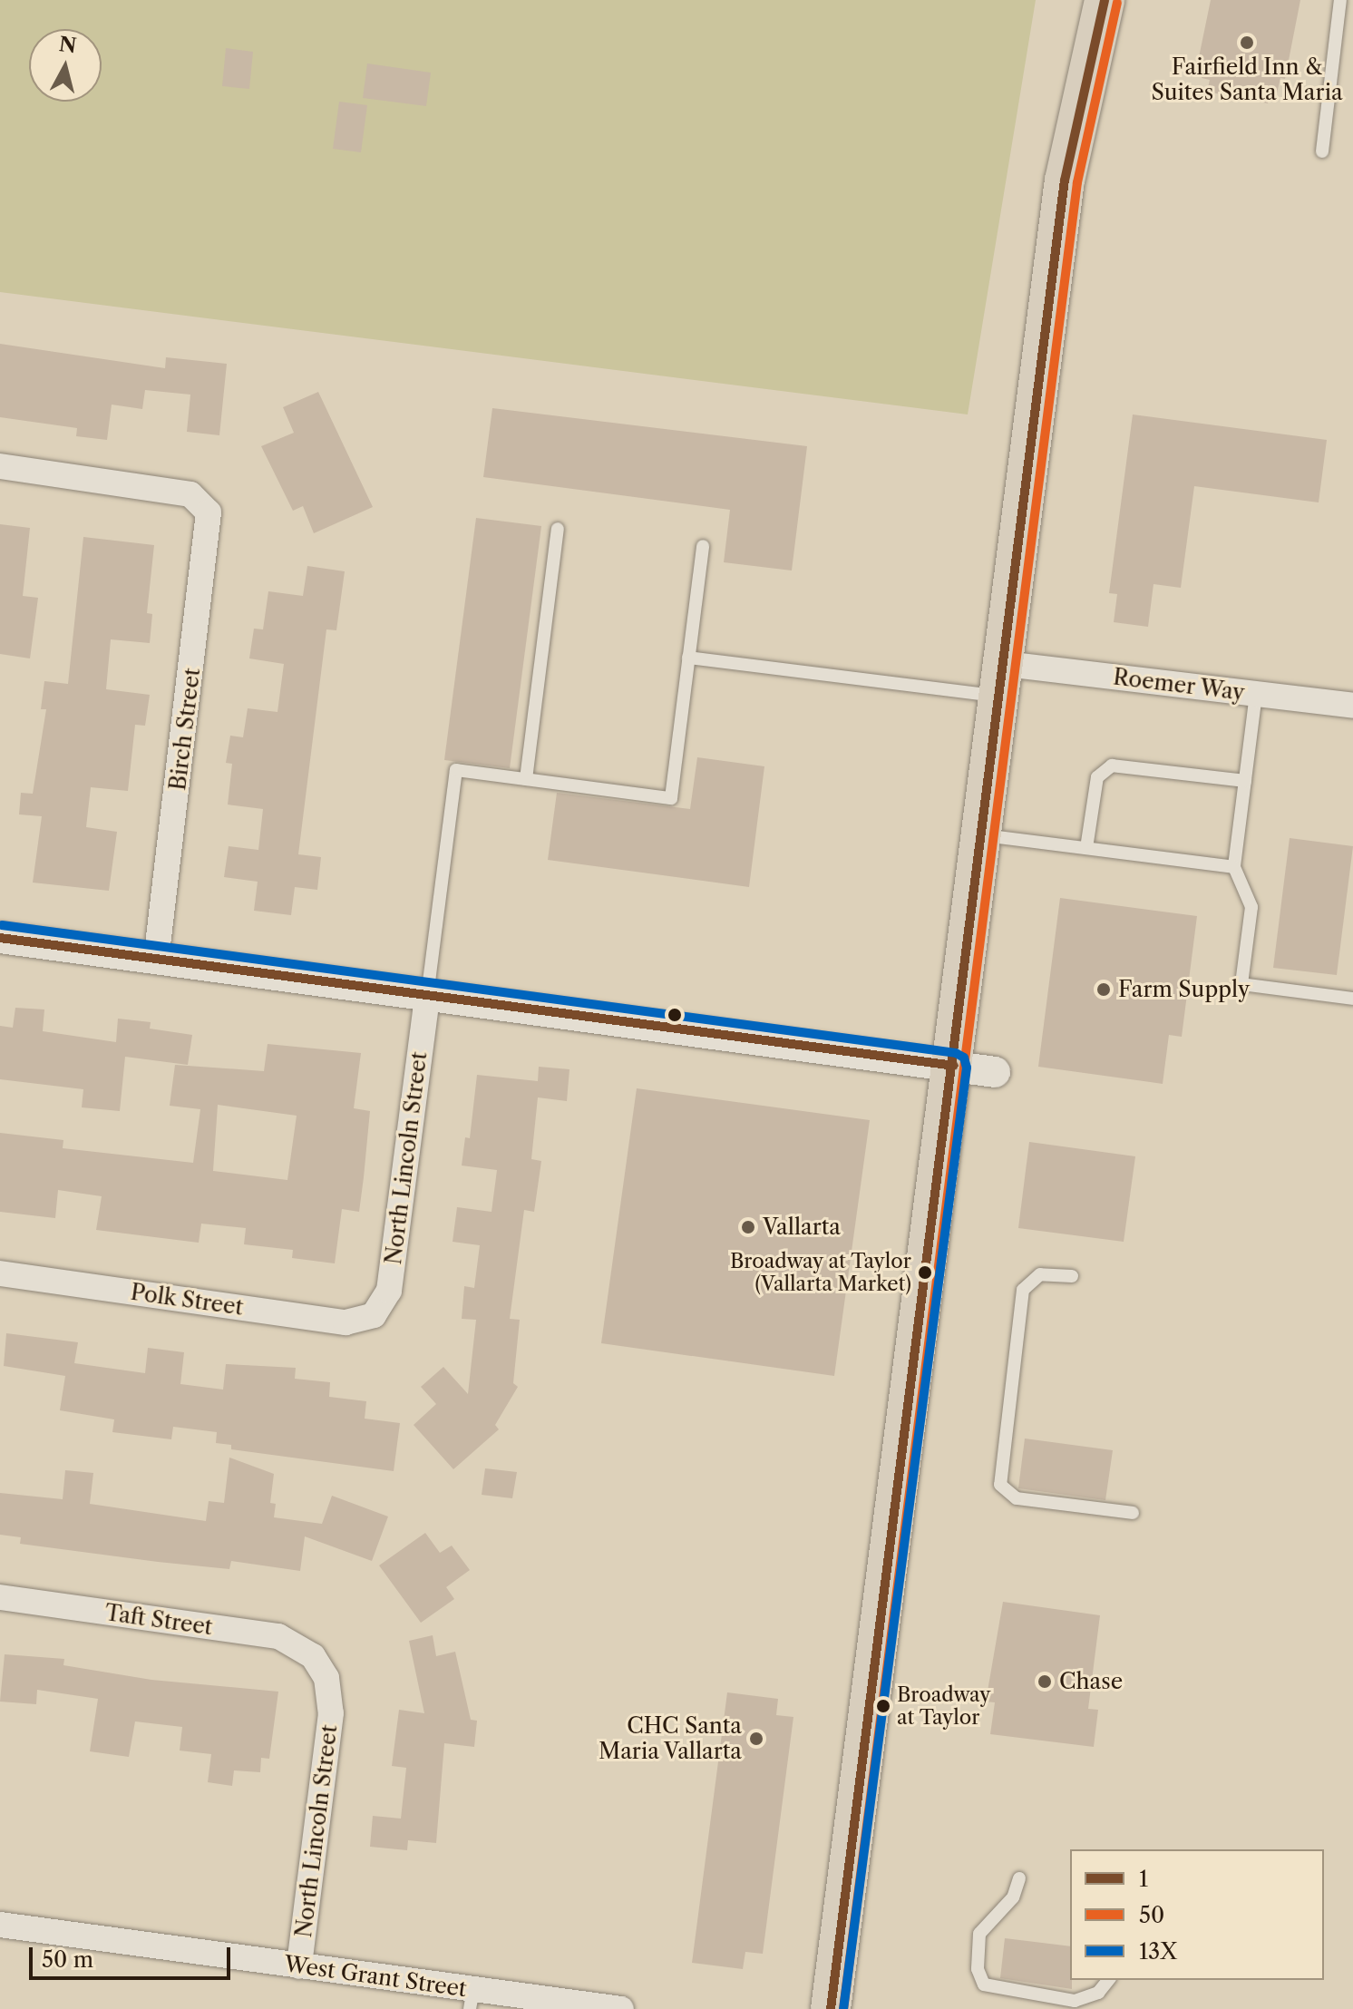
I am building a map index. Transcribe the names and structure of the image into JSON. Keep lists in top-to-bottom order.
{
  "streets": {
    "street": [
      "Roemer Way",
      "Birch Street",
      "North Lincoln Street",
      "Polk Street",
      "Taft Street",
      "West Grant Street"
    ]
  },
  "crossings": [
    ["North Lincoln Street", "Polk Street"],
    ["North Lincoln Street", "Taft Street"],
    ["North Lincoln Street", "West Grant Street"]
  ],
  "places": [
    "Fairfield Inn & Suites Santa Maria",
    "Farm Supply",
    "Vallarta",
    "Broadway at Taylor (Vallarta Market)",
    "Chase",
    "Broadway at Taylor",
    "CHC Santa Maria Vallarta"
  ],
  "lines": ["transit line 1", "transit line 50", "transit line 13X"],
  "legend": ["1", "50", "13X"],
  "scale_bar": "50 m",
  "north": "top"
}
